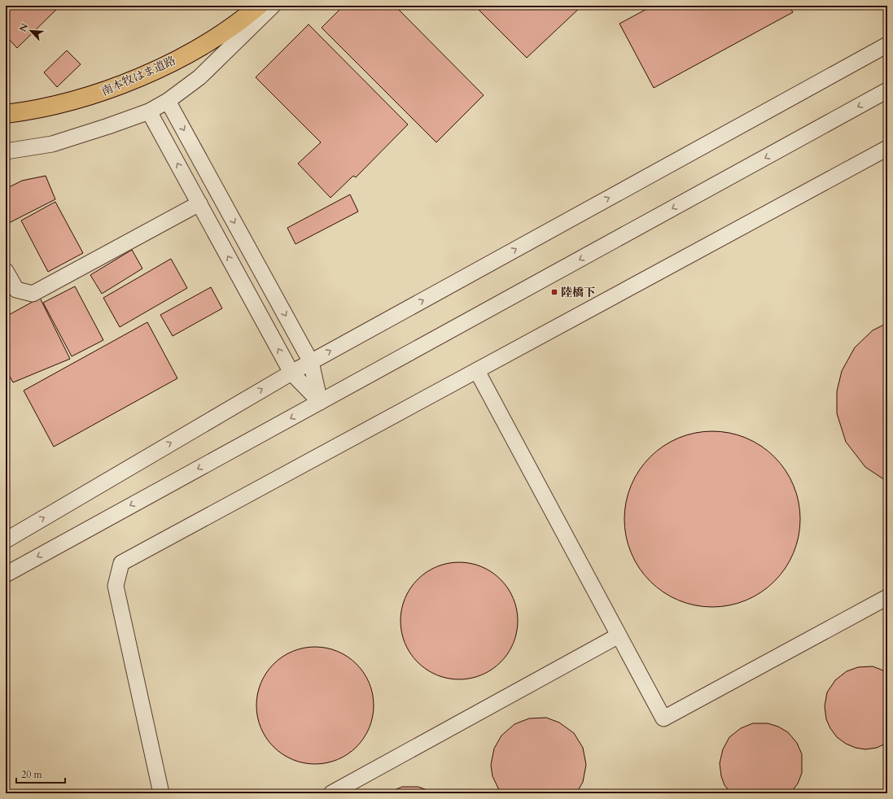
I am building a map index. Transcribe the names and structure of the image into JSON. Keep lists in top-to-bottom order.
{
  "streets": {
    "highway": ["南本牧はま道路"]
  },
  "places": {
    "transit": ["陸橋下"]
  },
  "scale_bar": "20 m",
  "north": "top left"
}
